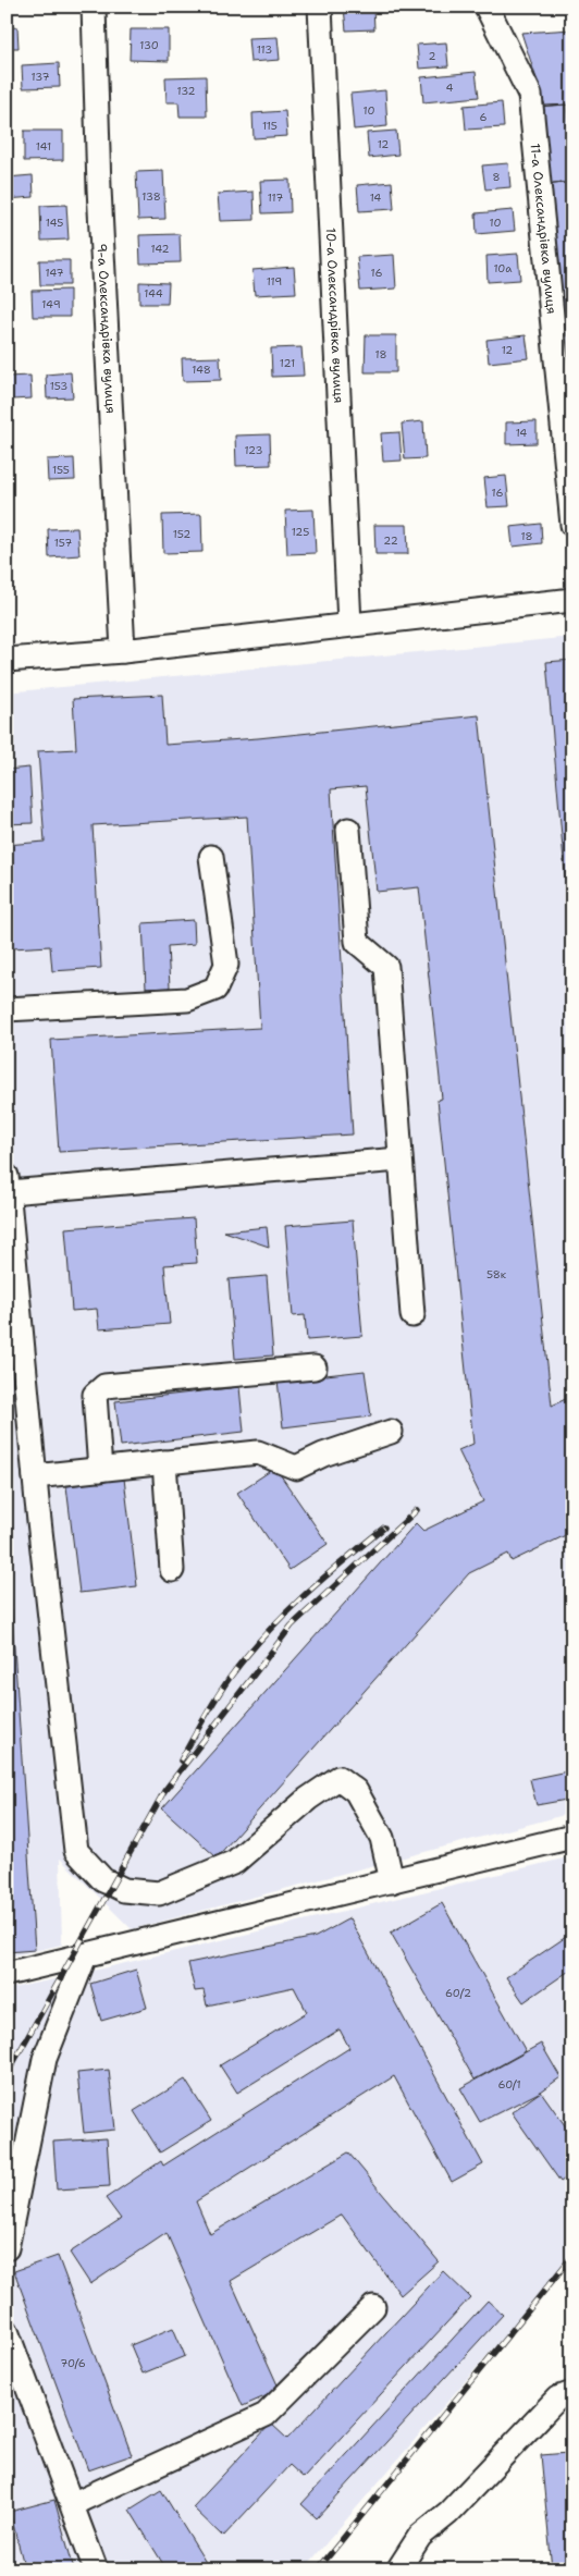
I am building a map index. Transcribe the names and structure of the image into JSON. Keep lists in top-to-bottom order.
{
  "streets": {
    "street": ["11-а Олександрівка вулиця", "10-а Олександрівка вулиця", "9-а Олександрівка вулиця"]
  },
  "house_numbers": [
    "130",
    "113",
    "2",
    "137",
    "4",
    "132",
    "10",
    "6",
    "115",
    "12",
    "141",
    "8",
    "138",
    "117",
    "14",
    "145",
    "10",
    "142",
    "10а",
    "147",
    "16",
    "119",
    "144",
    "149",
    "12",
    "18",
    "121",
    "148",
    "153",
    "14",
    "123",
    "155",
    "16",
    "125",
    "152",
    "18",
    "22",
    "157",
    "58к",
    "60/2",
    "60/1",
    "70/6"
  ]
}
